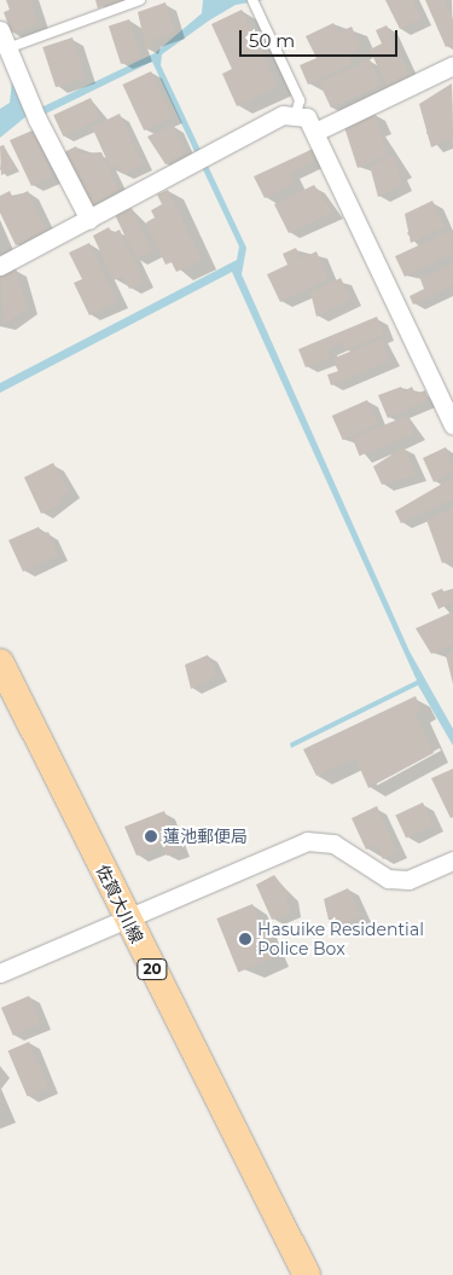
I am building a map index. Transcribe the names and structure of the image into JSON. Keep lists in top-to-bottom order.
{
  "streets": {
    "main road": ["佐賀大川線", "20"]
  },
  "places": ["蓮池郵便局", "Hasuike Residential Police Box"],
  "scale_bar": "50 m"
}
